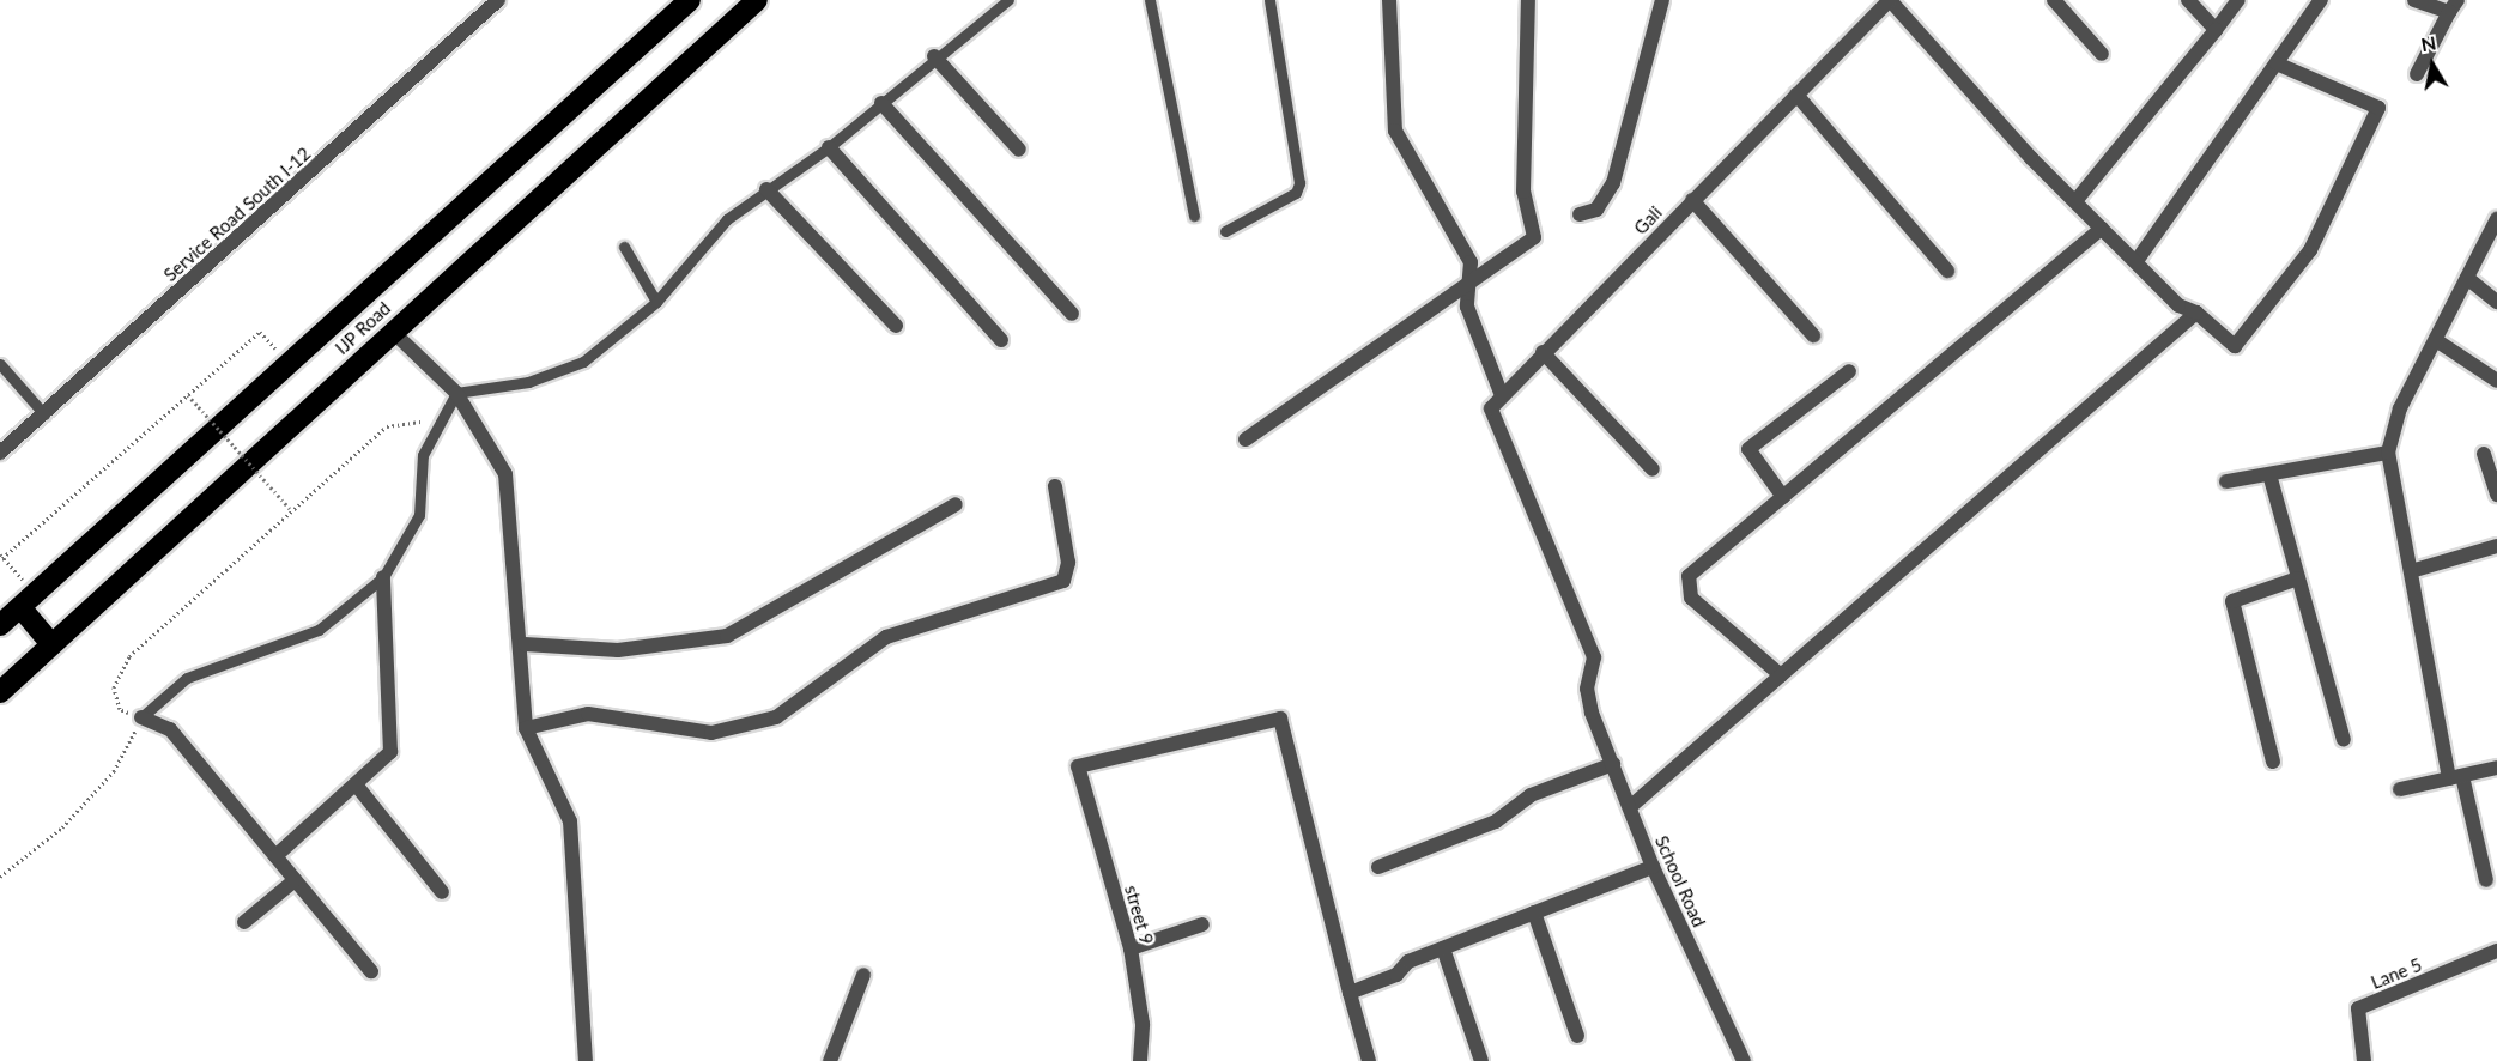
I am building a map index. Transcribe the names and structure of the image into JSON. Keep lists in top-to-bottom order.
{
  "streets": {
    "highway": ["IJP Road"],
    "street": [
      "Service Road South I-12",
      "Gali",
      "School Road",
      "street 9",
      "Lane 5"
    ]
  },
  "crossings": [
    ["Gali", "School Road"]
  ],
  "north": "top"
}
